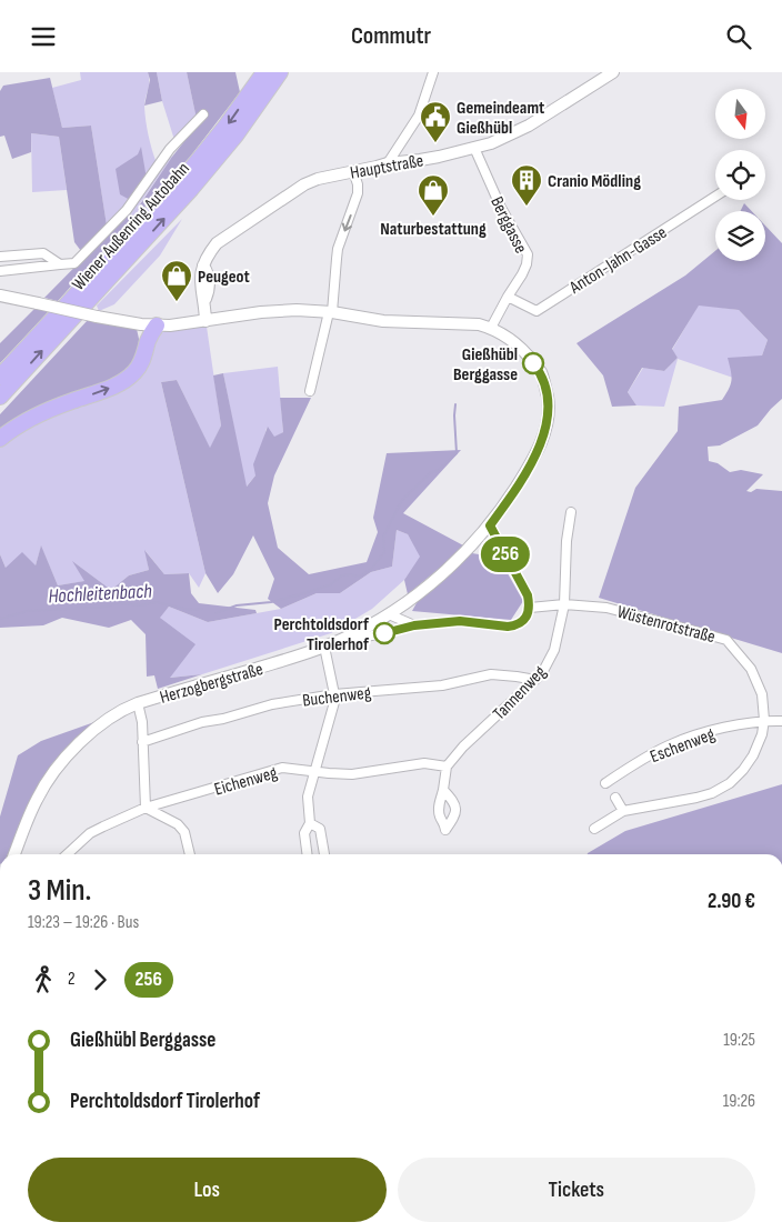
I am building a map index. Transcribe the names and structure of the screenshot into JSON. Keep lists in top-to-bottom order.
{
  "streets": {
    "highway": ["Wiener Außenring Autobahn"],
    "main road": ["Hauptstraße", "Herzogbergstraße"],
    "street": [
      "Berggasse",
      "Anton-Jahn-Gasse",
      "Wüstenrotstraße",
      "Tannenweg",
      "Buchenweg",
      "Eschenweg",
      "Eichenweg"
    ]
  },
  "crossings": [
    ["Hauptstraße", "Berggasse"],
    ["Berggasse", "Anton-Jahn-Gasse"],
    ["Berggasse", "Herzogbergstraße"],
    ["Wüstenrotstraße", "Tannenweg"],
    ["Wüstenrotstraße", "Eschenweg"],
    ["Tannenweg", "Buchenweg"],
    ["Tannenweg", "Eichenweg"]
  ],
  "water": ["Hochleitenbach"],
  "places": {
    "public building": ["Gemeindeamt Gießhübl"],
    "building": ["Cranio Mödling"],
    "shop": ["Naturbestattung", "Peugeot"],
    "other": ["Gießhübl Berggasse", "Perchtoldsdorf Tirolerhof"]
  },
  "lines": ["bus line 256"],
  "north": "bottom",
  "page": {
    "header": "Commutr",
    "on_map": "256",
    "heading": ["3 Min.", "19:23 – 19:26 · Bus", "2.90 €"],
    "legs": ["2", "256"],
    "list": [
      {
        "name": "Gießhübl Berggasse",
        "value": "19:25"
      },
      {
        "name": "Perchtoldsdorf Tirolerhof",
        "value": "19:26"
      }
    ],
    "buttons": ["Los", "Tickets"]
  }
}
